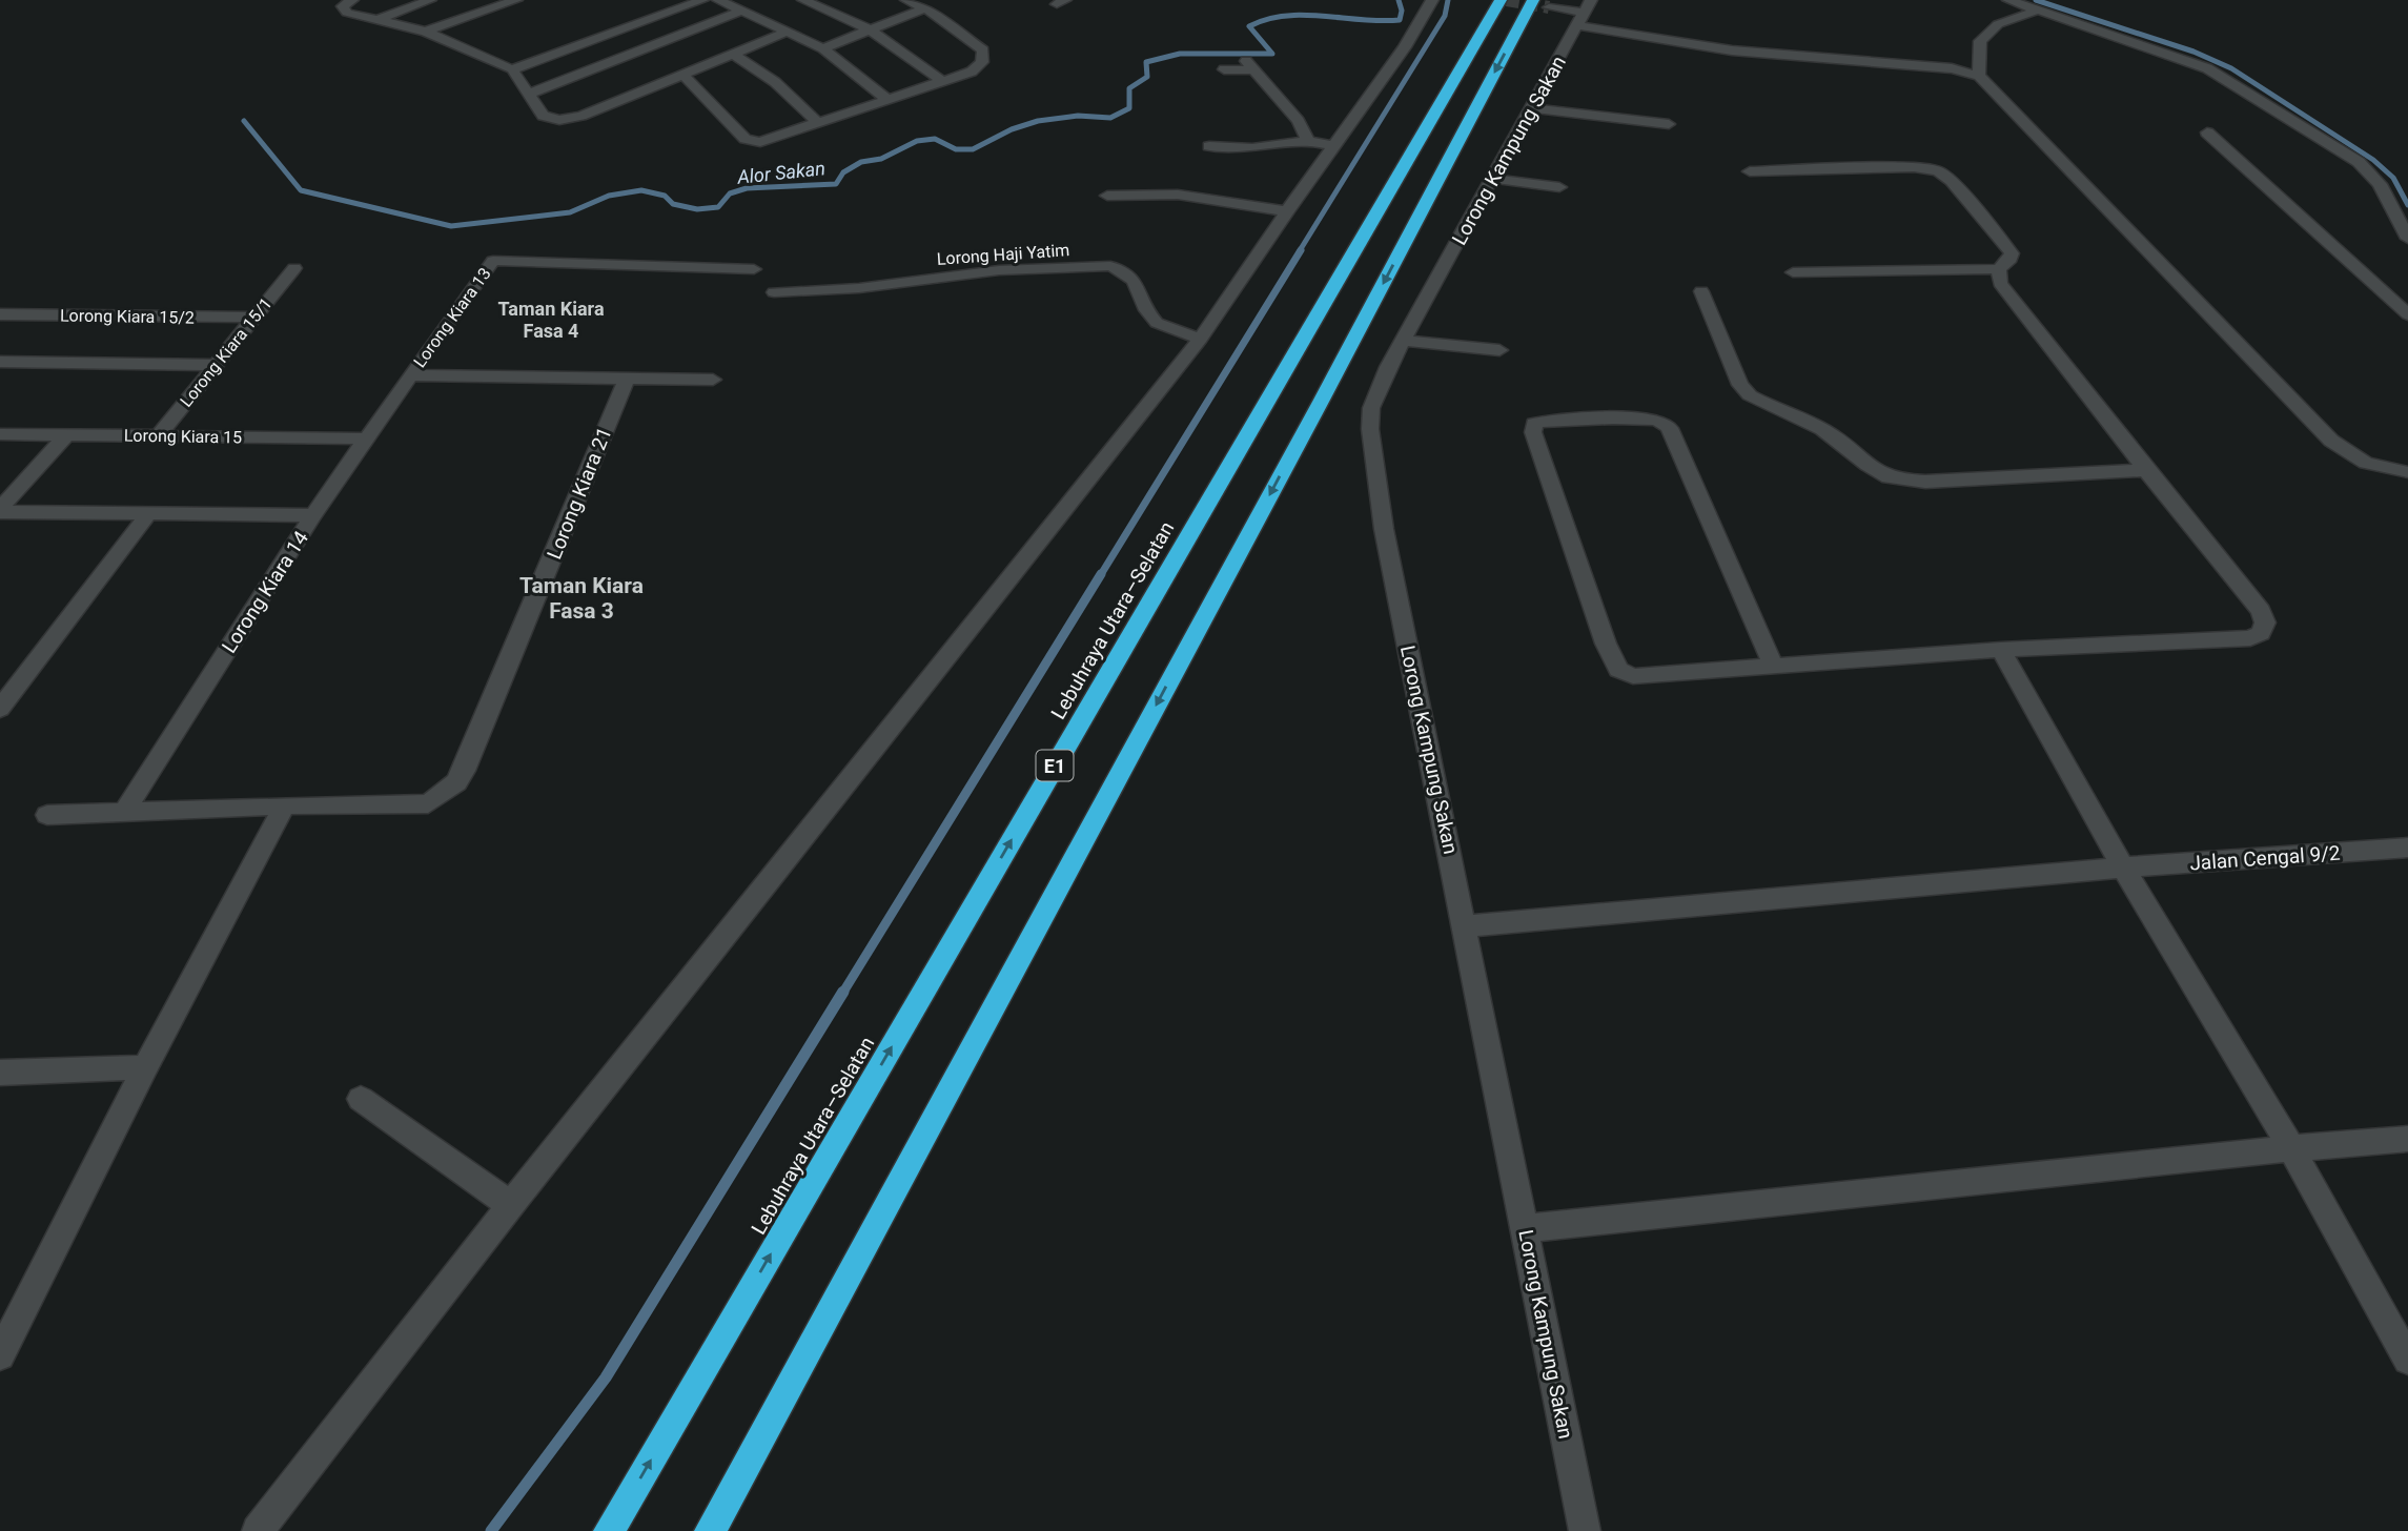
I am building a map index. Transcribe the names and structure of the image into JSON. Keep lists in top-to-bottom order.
{
  "streets": {
    "highway": ["Lebuhraya Utara–Selatan", "E1"],
    "street": [
      "Lorong Kampung Sakan",
      "Lorong Haji Yatim",
      "Lorong Kiara 15/2",
      "Lorong Kiara 13",
      "Lorong Kiara 15/1",
      "Lorong Kiara 15",
      "Lorong Kiara 21",
      "Lorong Kiara 14",
      "Jalan Cengal 9/2"
    ]
  },
  "crossings": [
    ["Lorong Kampung Sakan", "Jalan Cengal 9/2"],
    ["Lorong Kiara 15/2", "Lorong Kiara 15/1"],
    ["Lorong Kiara 13", "Lorong Kiara 21"],
    ["Lorong Kiara 13", "Lorong Kiara 14"],
    ["Lorong Kiara 15/1", "Lorong Kiara 15"],
    ["Lorong Kiara 15", "Lorong Kiara 14"]
  ],
  "districts": ["Taman Kiara Fasa 4", "Taman Kiara Fasa 3"],
  "water": ["Alor Sakan"]
}
